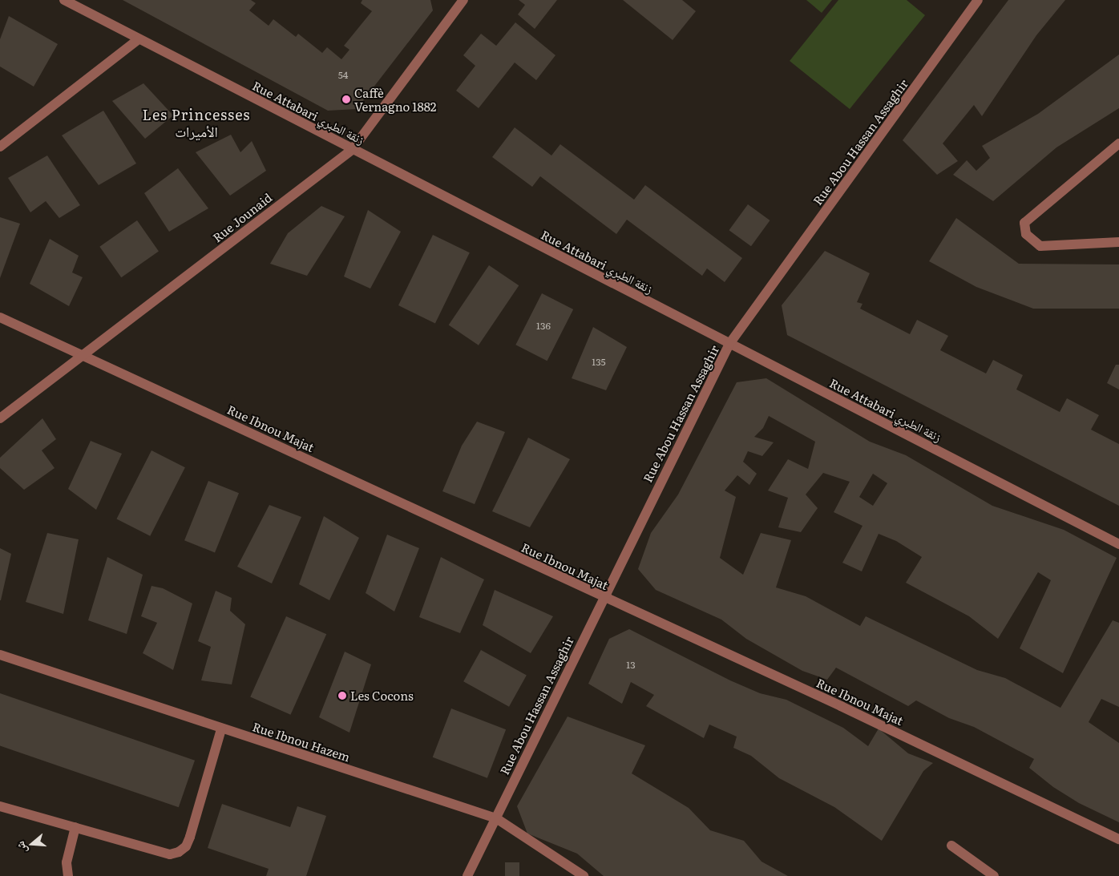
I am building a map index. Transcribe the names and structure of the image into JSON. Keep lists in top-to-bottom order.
{
  "streets": {
    "street": [
      "Rue Attabari زنقة الطبري",
      "Rue Abou Hassan Assaghir",
      "Rue Jounaid",
      "Rue Ibnou Majat",
      "Rue Ibnou Hazem"
    ]
  },
  "crossings": [
    ["Rue Attabari زنقة الطبري", "Rue Abou Hassan Assaghir"],
    ["Rue Attabari زنقة الطبري", "Rue Jounaid"],
    ["Rue Abou Hassan Assaghir", "Rue Ibnou Majat"],
    ["Rue Abou Hassan Assaghir", "Rue Ibnou Hazem"],
    ["Rue Jounaid", "Rue Ibnou Majat"]
  ],
  "districts": ["Les Princesses الأميرات"],
  "places": ["Caffè Vernagno 1882", "Les Cocons"],
  "house_numbers": [
    "54",
    "136",
    "135",
    "13"
  ],
  "north": "left"
}
